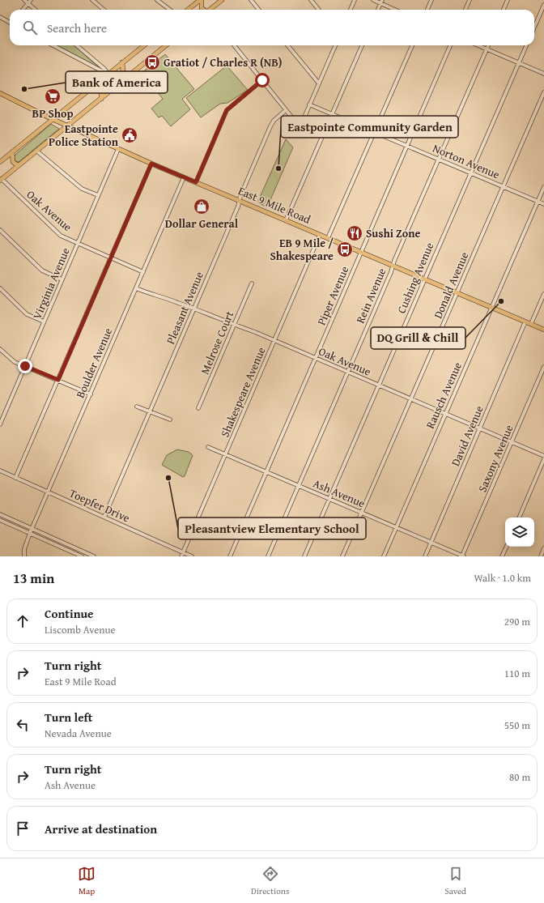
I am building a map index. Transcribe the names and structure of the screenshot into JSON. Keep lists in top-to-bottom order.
{
  "streets": {
    "main road": ["East 9 Mile Road"],
    "street": [
      "Norton Avenue",
      "Oak Avenue",
      "Cushing Avenue",
      "Virginia Avenue",
      "Donald Avenue",
      "Piper Avenue",
      "Rein Avenue",
      "Pleasant Avenue",
      "Melrose Court",
      "Boulder Avenue",
      "Shakespeare Avenue",
      "Rausch Avenue",
      "David Avenue",
      "Saxony Avenue",
      "Ash Avenue",
      "Toepfer Drive"
    ]
  },
  "crossings": [
    ["Norton Avenue", "Cushing Avenue"],
    ["Norton Avenue", "Donald Avenue"],
    ["Norton Avenue", "Piper Avenue"],
    ["Norton Avenue", "Rein Avenue"],
    ["Norton Avenue", "Rausch Avenue"],
    ["East 9 Mile Road", "Cushing Avenue"],
    ["East 9 Mile Road", "Virginia Avenue"],
    ["East 9 Mile Road", "Donald Avenue"],
    ["East 9 Mile Road", "Piper Avenue"],
    ["East 9 Mile Road", "Rein Avenue"],
    ["East 9 Mile Road", "Pleasant Avenue"],
    ["East 9 Mile Road", "Boulder Avenue"],
    ["East 9 Mile Road", "Shakespeare Avenue"],
    ["East 9 Mile Road", "Rausch Avenue"],
    ["East 9 Mile Road", "David Avenue"],
    ["Oak Avenue", "Cushing Avenue"],
    ["Oak Avenue", "Virginia Avenue"],
    ["Oak Avenue", "Donald Avenue"],
    ["Oak Avenue", "Piper Avenue"],
    ["Oak Avenue", "Rein Avenue"],
    ["Oak Avenue", "Pleasant Avenue"],
    ["Oak Avenue", "Melrose Court"],
    ["Oak Avenue", "Boulder Avenue"],
    ["Oak Avenue", "Shakespeare Avenue"],
    ["Oak Avenue", "Rausch Avenue"],
    ["Oak Avenue", "David Avenue"],
    ["Oak Avenue", "Saxony Avenue"],
    ["Cushing Avenue", "Ash Avenue"],
    ["Donald Avenue", "Ash Avenue"],
    ["Piper Avenue", "Ash Avenue"],
    ["Rein Avenue", "Ash Avenue"],
    ["Pleasant Avenue", "Toepfer Drive"],
    ["Boulder Avenue", "Toepfer Drive"],
    ["Shakespeare Avenue", "Ash Avenue"],
    ["Shakespeare Avenue", "Toepfer Drive"],
    ["Rausch Avenue", "Ash Avenue"],
    ["David Avenue", "Ash Avenue"],
    ["Saxony Avenue", "Ash Avenue"]
  ],
  "places": {
    "bus stop": ["Gratiot / Charles R (NB)", "EB 9 Mile / Shakespeare"],
    "other": [
      "Bank of America",
      "Eastpointe Community Garden",
      "DQ Grill & Chill",
      "Pleasantview Elementary School"
    ],
    "supermarket": ["BP Shop"],
    "public building": ["Eastpointe Police Station"],
    "shop": ["Dollar General"],
    "restaurant": ["Sushi Zone"]
  },
  "page": {
    "search": "Search here",
    "heading": ["13 min", "Walk · 1.0 km"],
    "list": [
      ["Continue", "Liscomb Avenue", "290 m"],
      ["Turn right", "East 9 Mile Road", "110 m"],
      ["Turn left", "Nevada Avenue", "550 m"],
      ["Turn right", "Ash Avenue", "80 m"],
      "Arrive at destination"
    ],
    "nav": ["Map", "Directions", "Saved"]
  }
}
